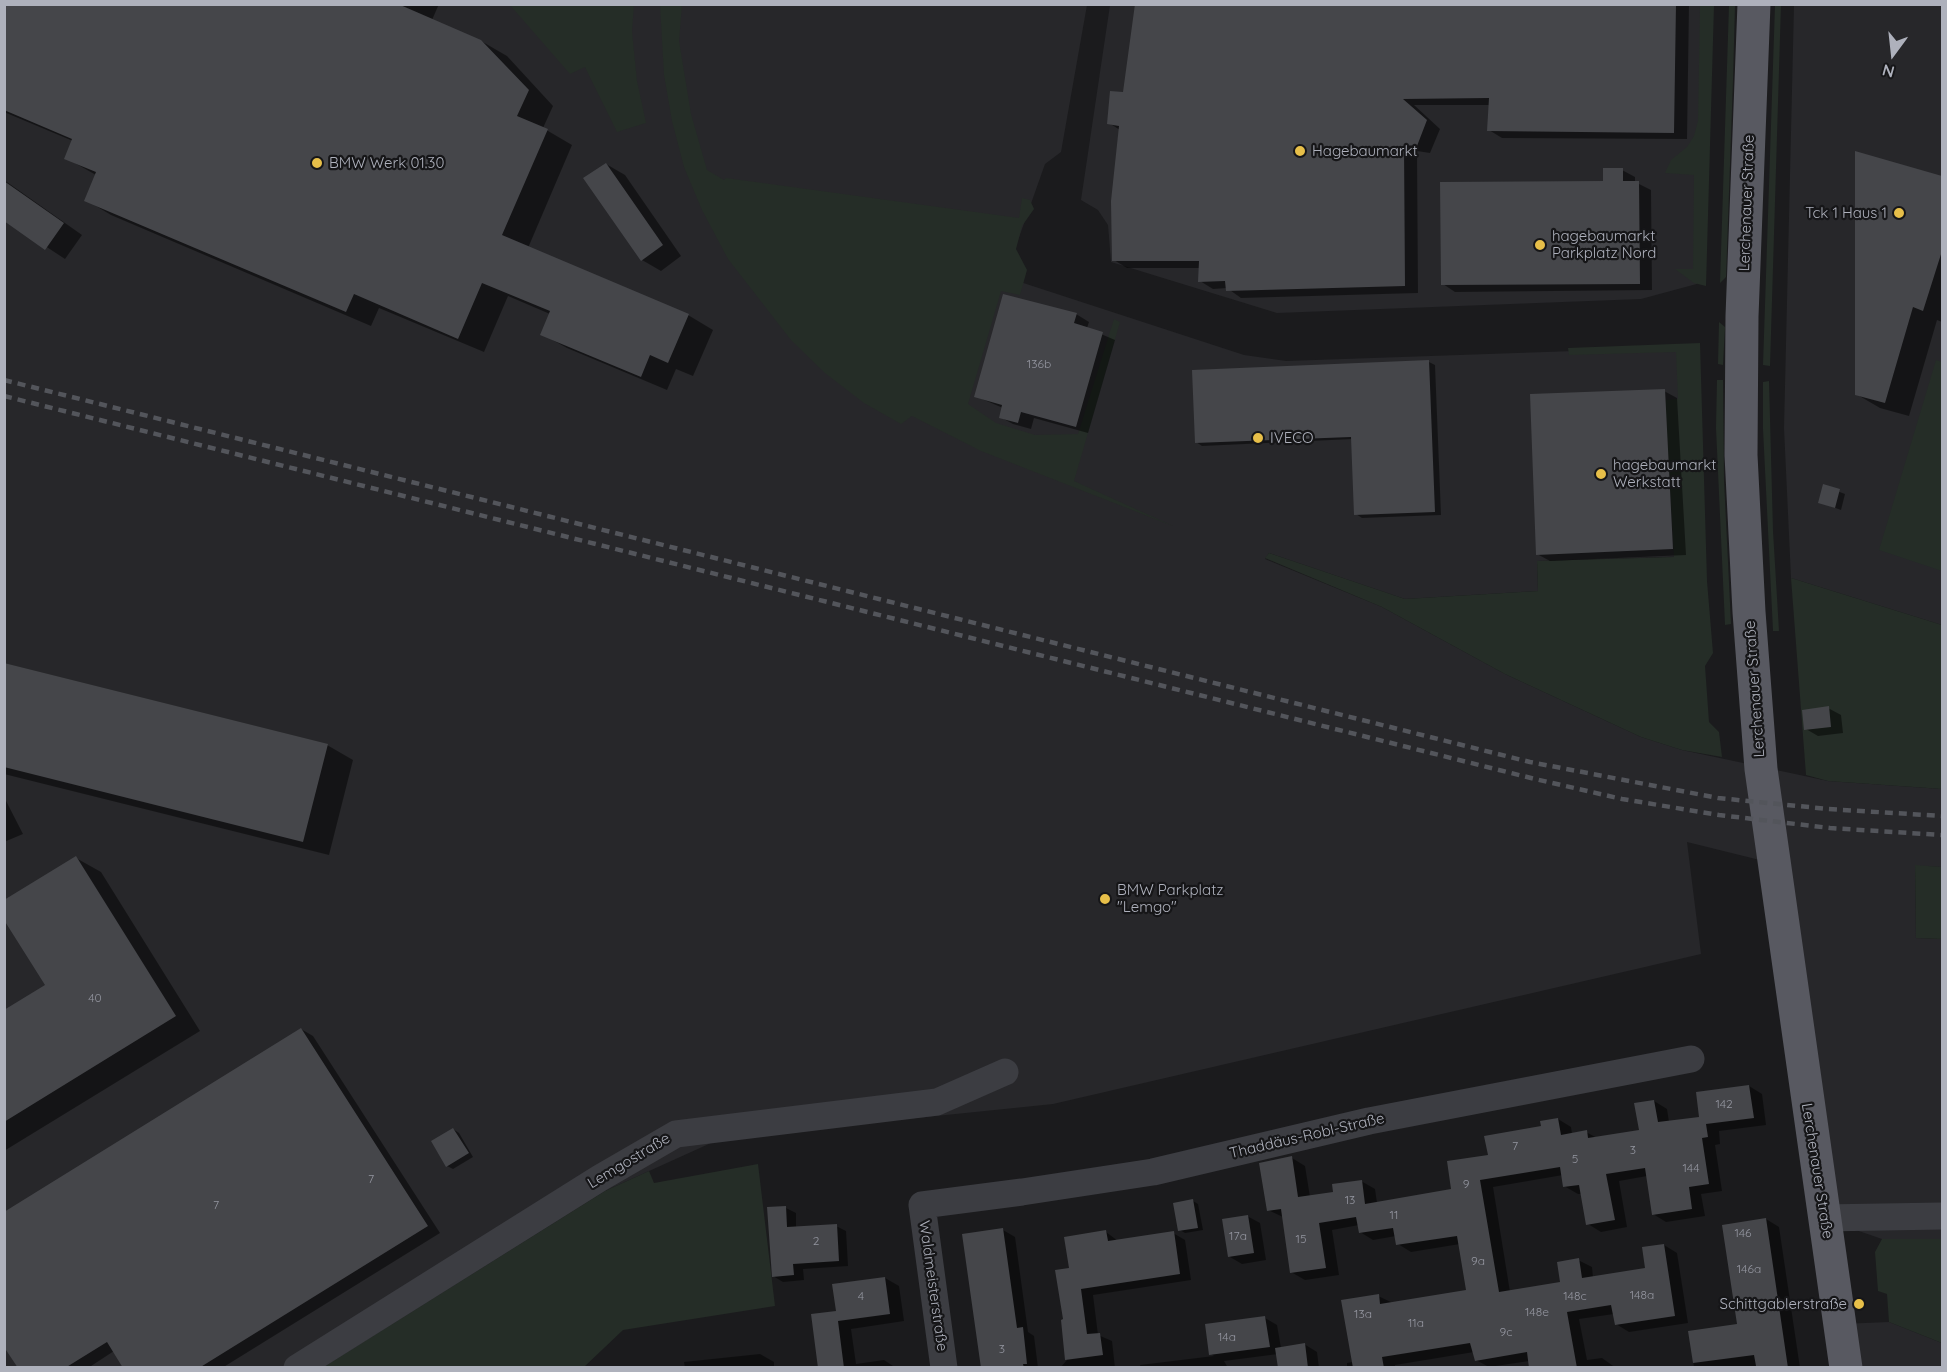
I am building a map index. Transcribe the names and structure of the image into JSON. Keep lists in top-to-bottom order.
{
  "streets": {
    "main road": ["Lerchenauer Straße"],
    "street": ["Thaddäus-Robl-Straße", "Lemgostraße", "Waldmeisterstraße"]
  },
  "crossings": [
    ["Thaddäus-Robl-Straße", "Waldmeisterstraße"]
  ],
  "places": [
    "Hagebaumarkt",
    "BMW Werk 01.30",
    "Tck 1 Haus 1",
    "hagebaumarkt Parkplatz Nord",
    "IVECO",
    "hagebaumarkt Werkstatt",
    "BMW Parkplatz \"Lemgo\"",
    "Schittgablerstraße"
  ],
  "house_numbers": [
    "136b",
    "40",
    "142",
    "7",
    "3",
    "5",
    "144",
    "7",
    "9",
    "13",
    "7",
    "11",
    "146",
    "17a",
    "15",
    "2",
    "9a",
    "146a",
    "148a",
    "4",
    "148c",
    "148e",
    "13a",
    "11a",
    "9c",
    "14a",
    "3"
  ],
  "north": "bottom"
}
